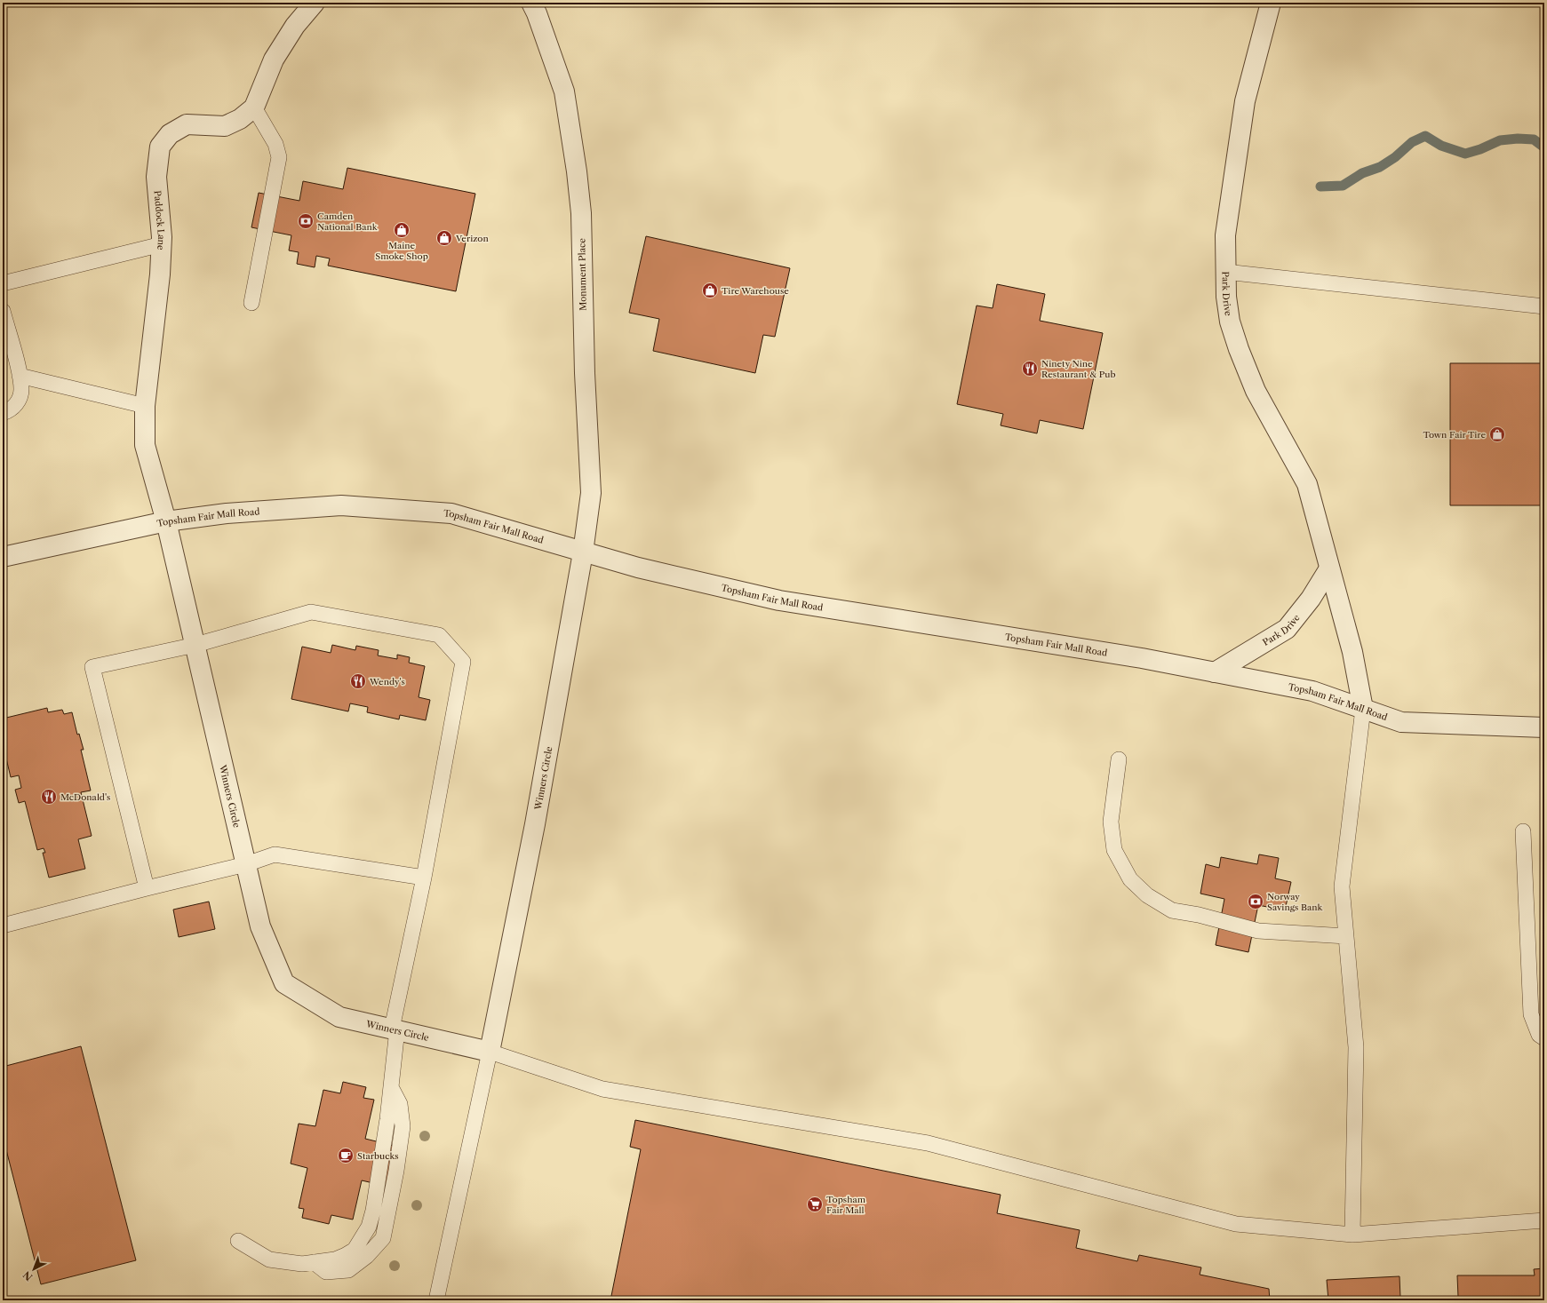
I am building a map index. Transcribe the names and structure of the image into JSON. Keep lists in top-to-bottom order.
{
  "streets": {
    "street": [
      "Paddock Lane",
      "Monument Place",
      "Park Drive",
      "Topsham Fair Mall Road",
      "Winners Circle"
    ]
  },
  "crossings": [
    ["Paddock Lane", "Topsham Fair Mall Road"],
    ["Paddock Lane", "Winners Circle"],
    ["Monument Place", "Topsham Fair Mall Road"],
    ["Monument Place", "Winners Circle"],
    ["Park Drive", "Topsham Fair Mall Road"],
    ["Topsham Fair Mall Road", "Winners Circle"]
  ],
  "places": {
    "bank": ["Camden National Bank", "Norway Savings Bank"],
    "shop": [
      "Maine Smoke Shop",
      "Verizon",
      "Tire Warehouse",
      "Town Fair Tire"
    ],
    "restaurant": ["Ninety Nine Restaurant & Pub", "Wendy's", "McDonald's"],
    "cafe": ["Starbucks"],
    "supermarket": ["Topsham Fair Mall"]
  },
  "north": "bottom left"
}
